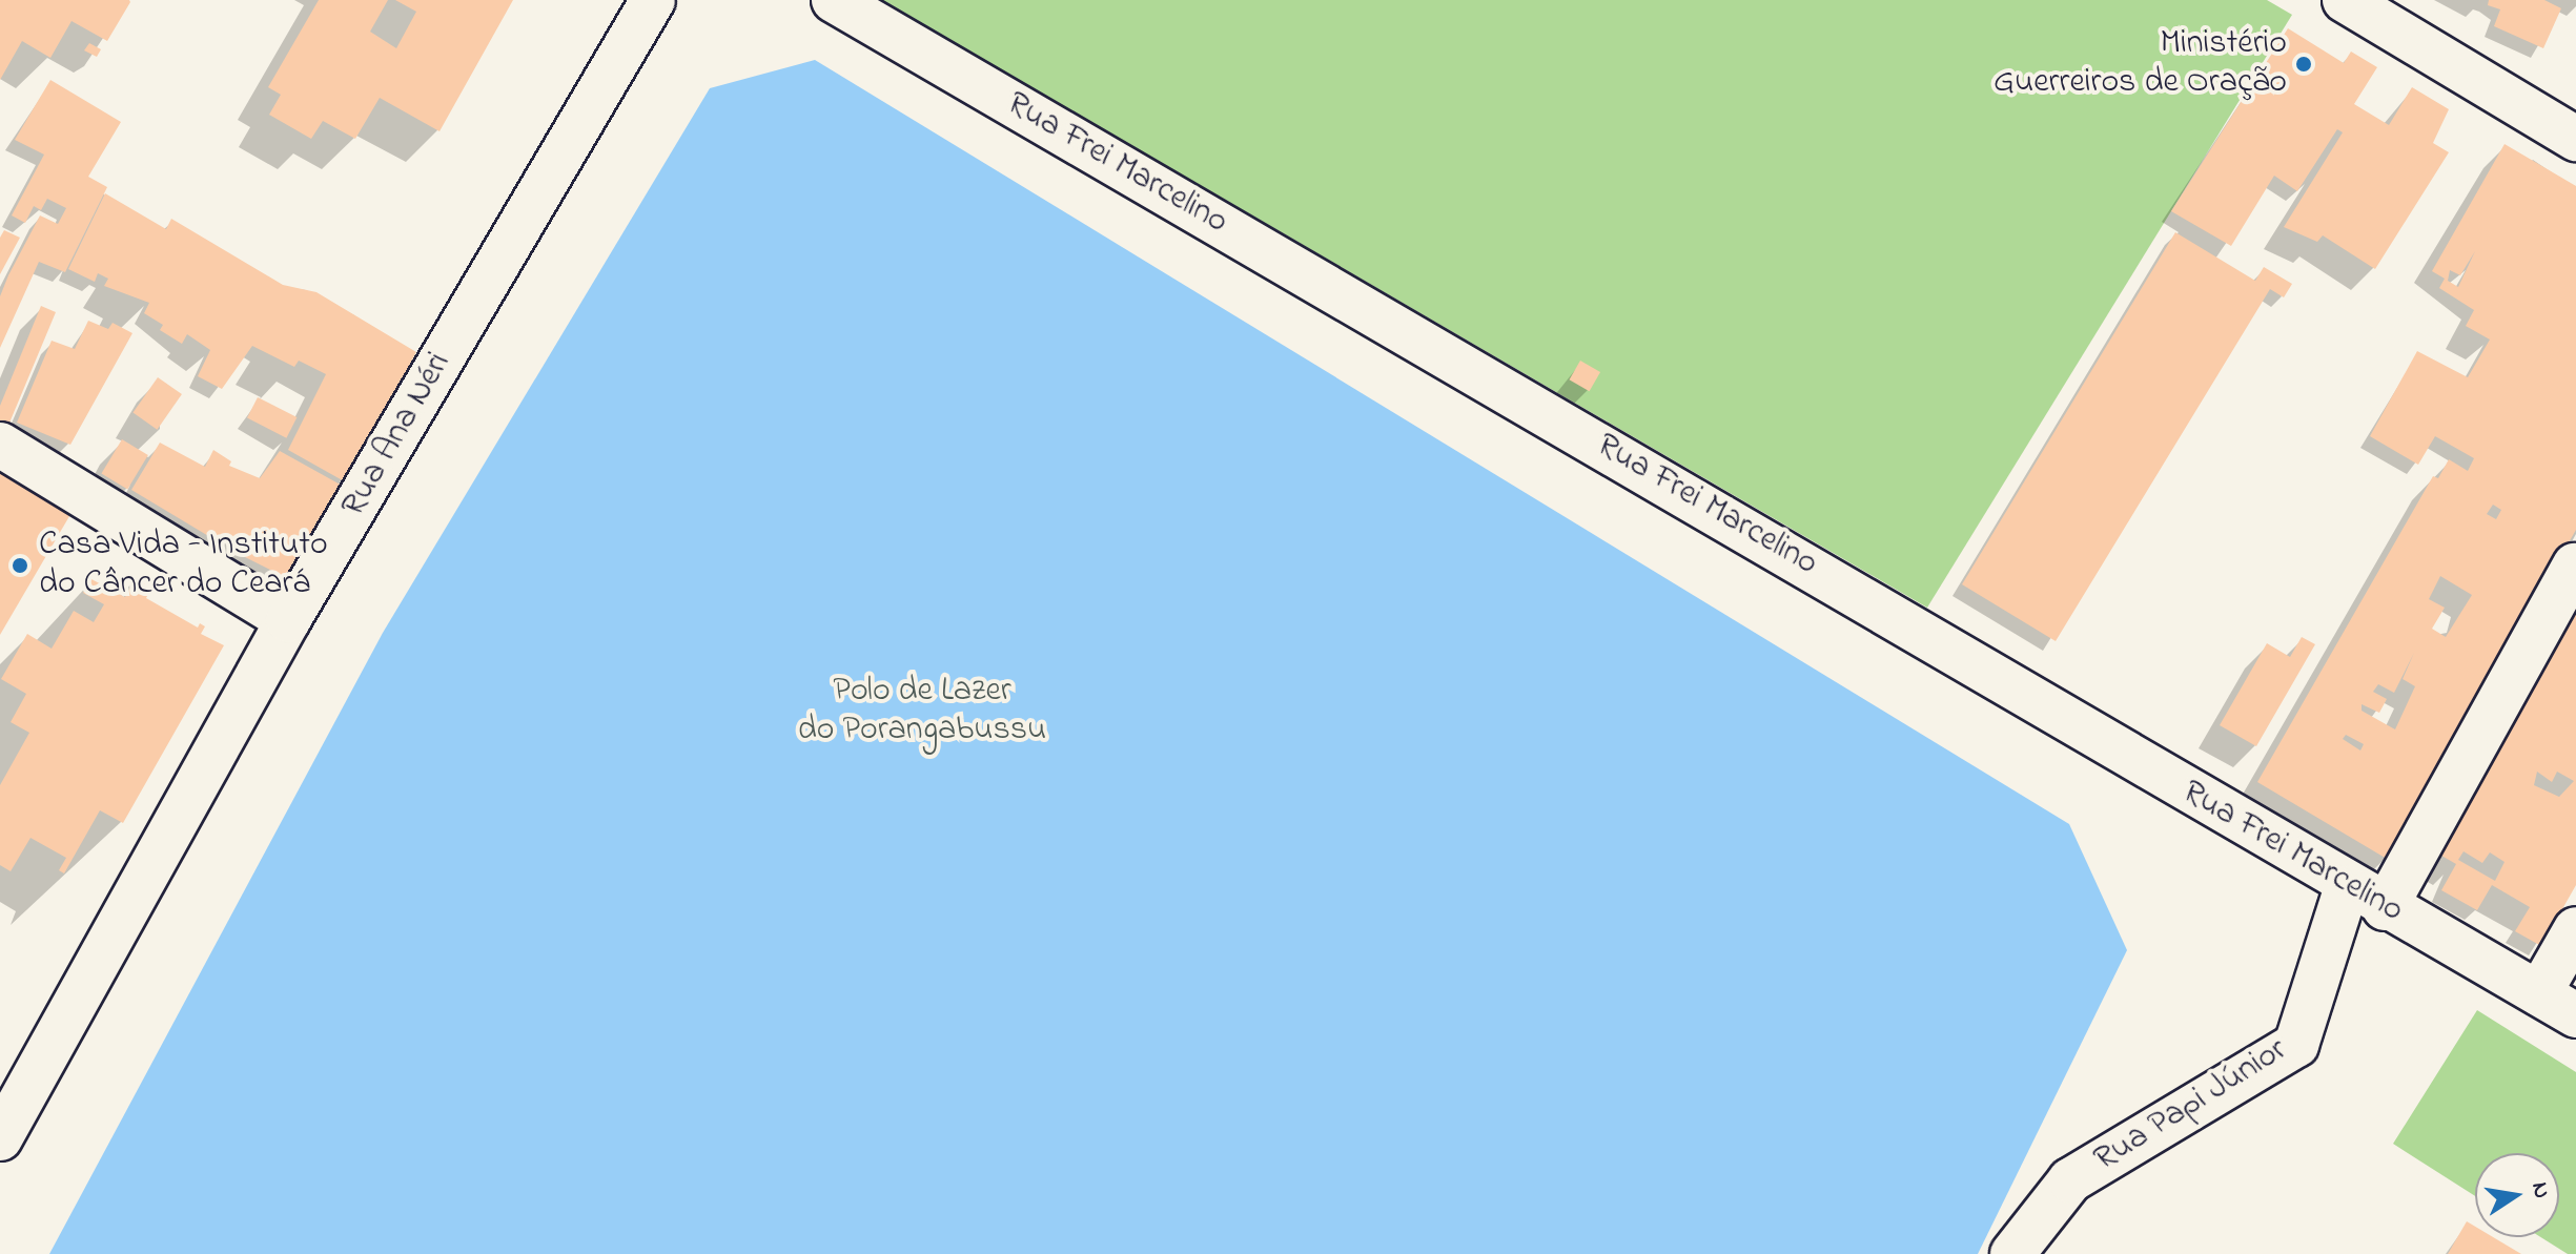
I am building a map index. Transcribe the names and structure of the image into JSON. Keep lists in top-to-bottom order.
{
  "streets": {
    "street": ["Rua Frei Marcelino", "Rua Ana Néri", "Rua Papi Júnior"]
  },
  "crossings": [
    ["Rua Frei Marcelino", "Rua Papi Júnior"]
  ],
  "parks": ["Polo de Lazer do Porangabussu"],
  "places": ["Ministério Guerreiros de Oração", "Casa Vida - Instituto do Câncer do Ceará"],
  "north": "right"
}
